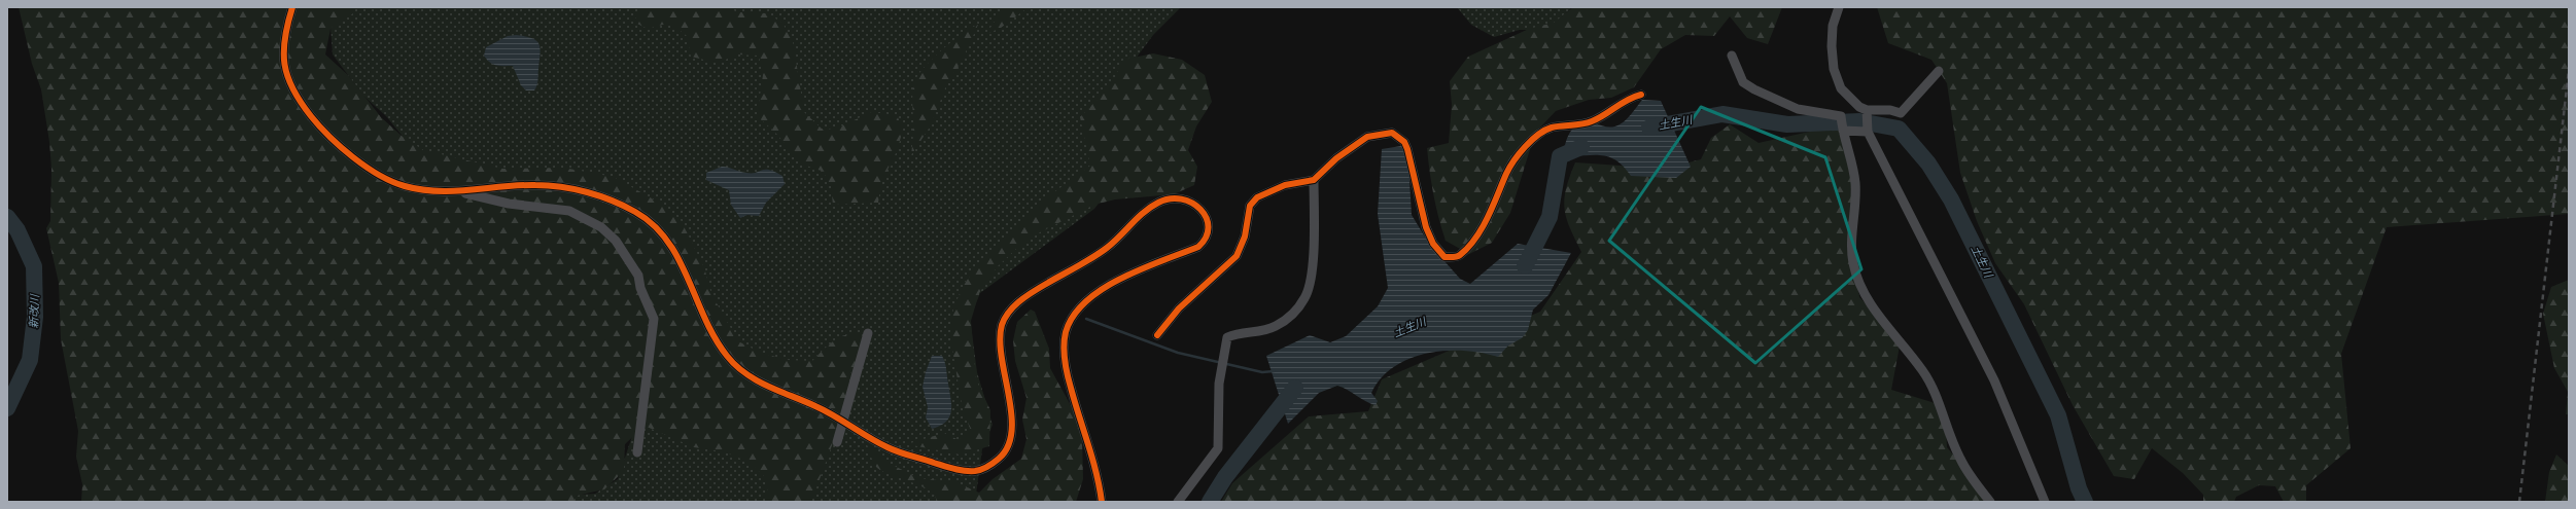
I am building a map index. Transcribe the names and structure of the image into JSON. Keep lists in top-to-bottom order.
{
  "water": ["土生川", "新改川"]
}
